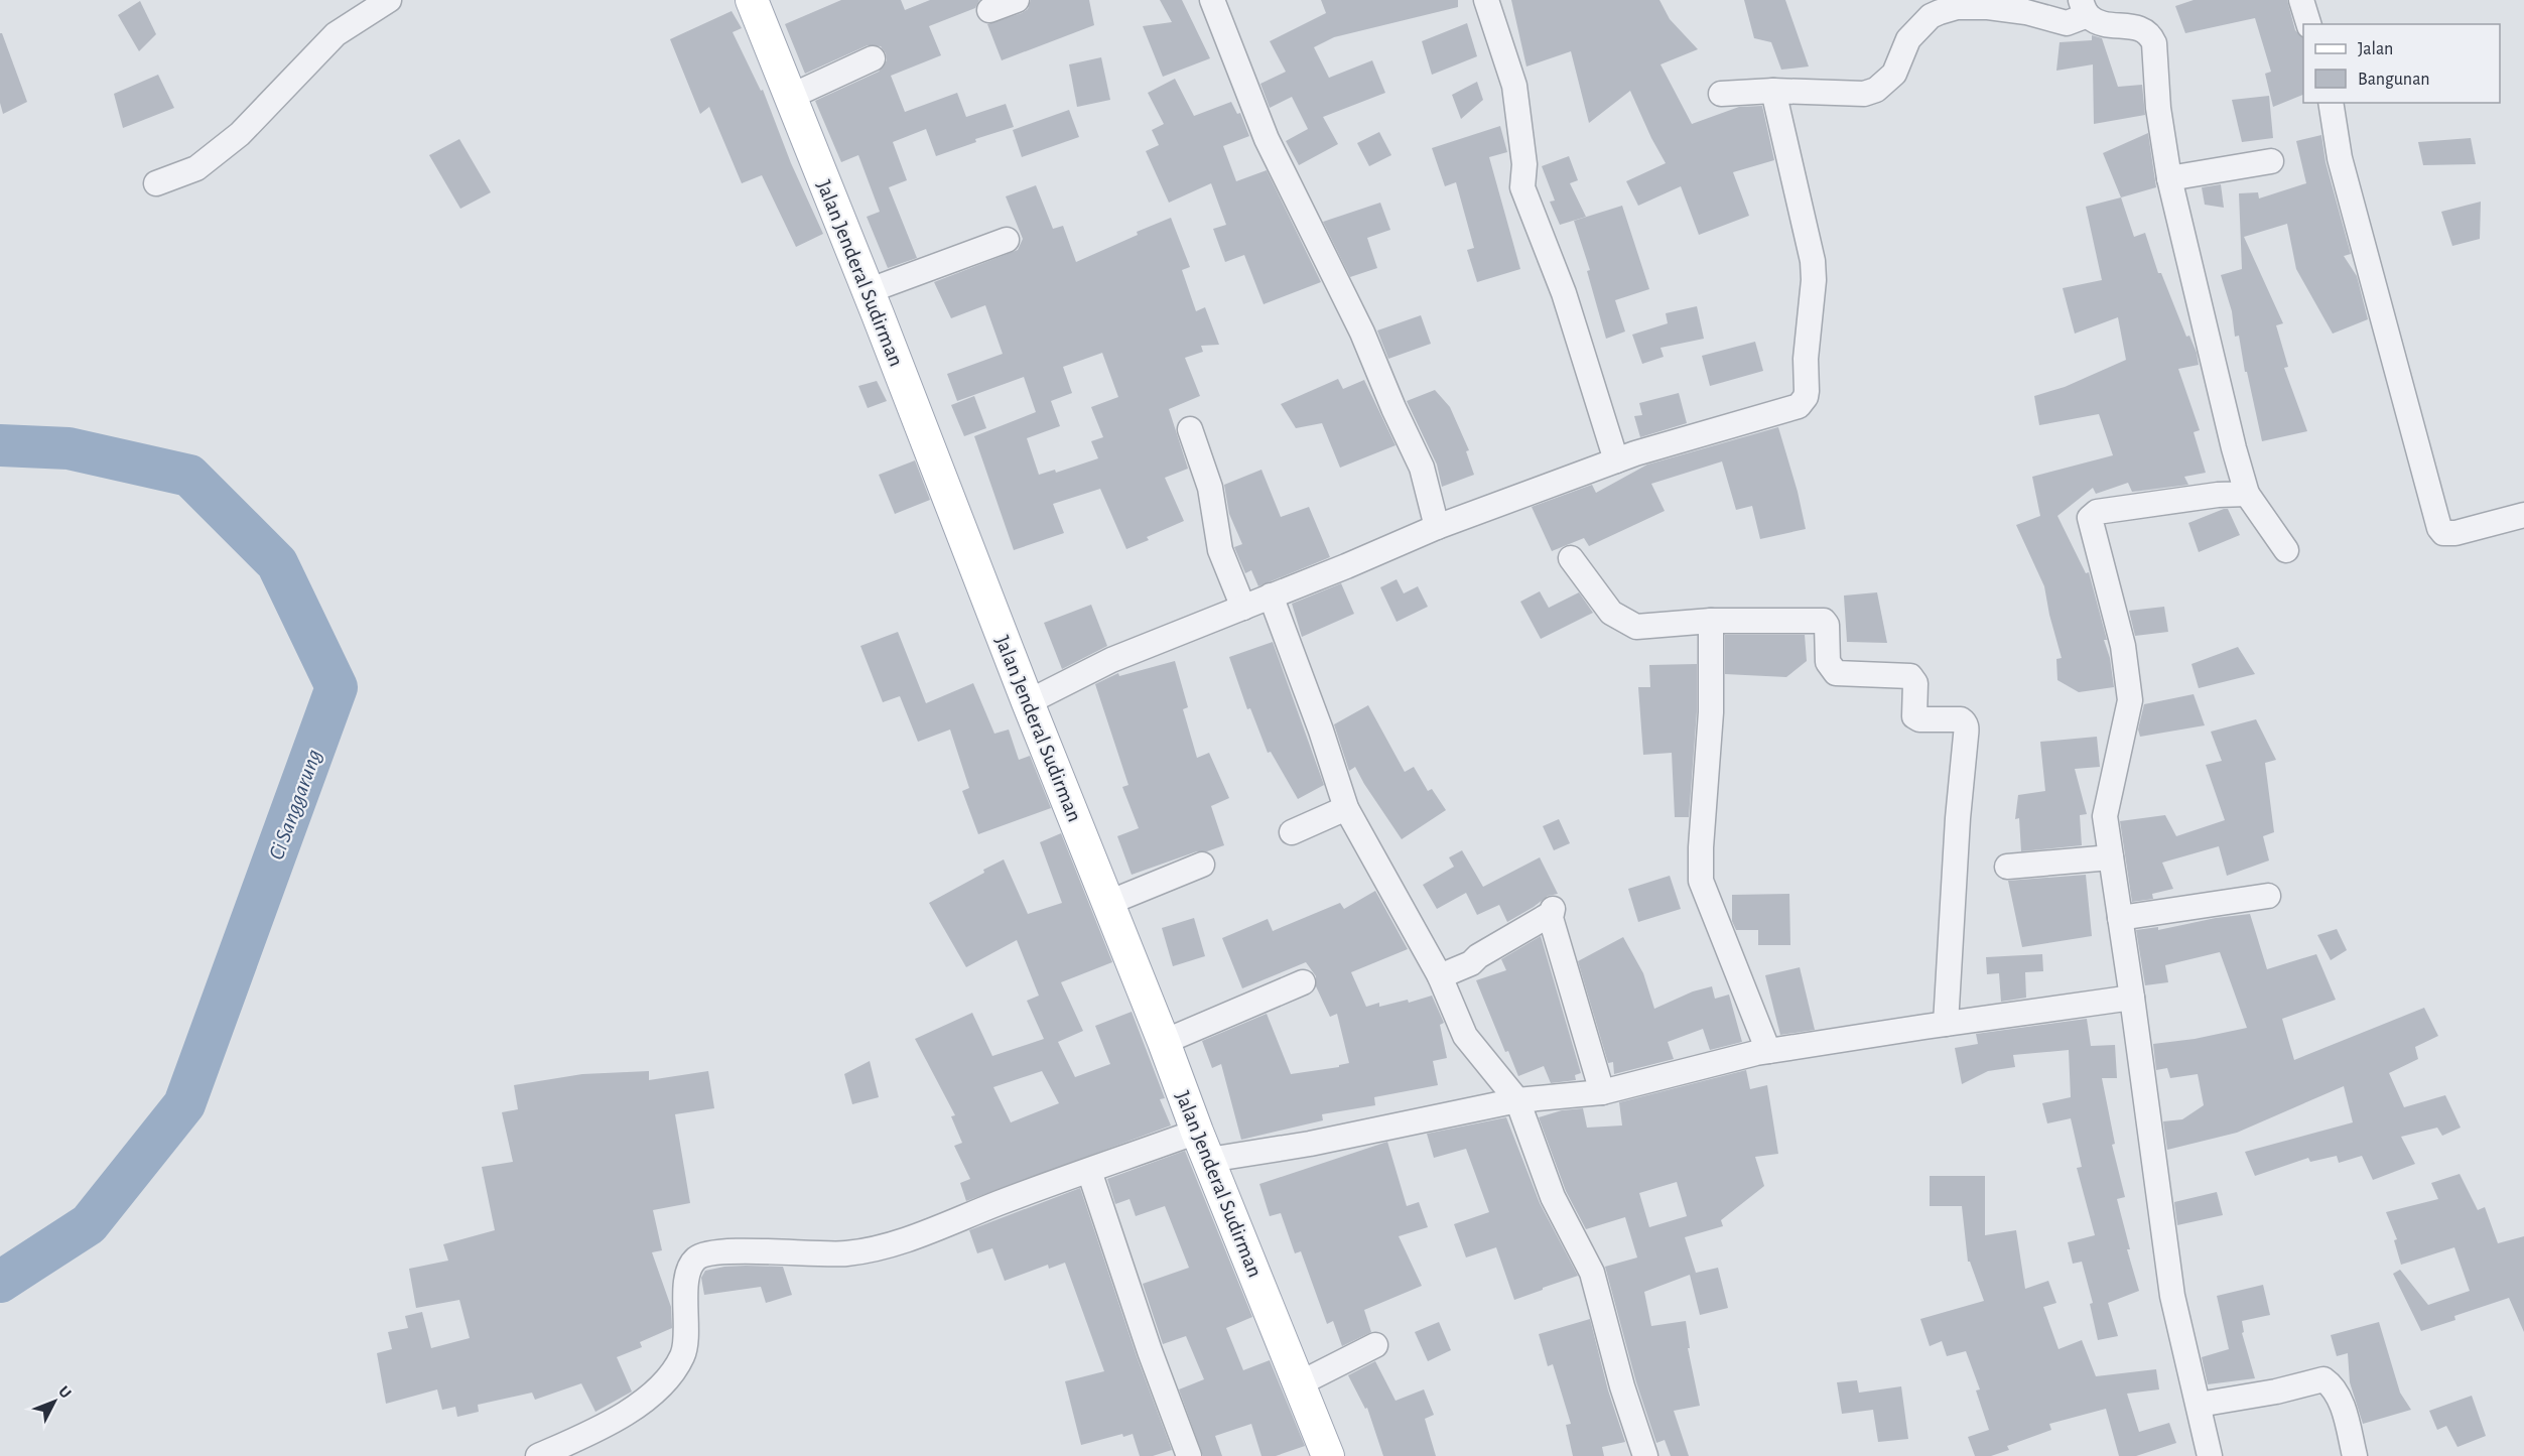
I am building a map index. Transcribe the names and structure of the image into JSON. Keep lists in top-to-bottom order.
{
  "streets": {
    "main road": ["Jalan Jenderal Sudirman"]
  },
  "water": ["Ci Sanggarung"],
  "legend": ["Jalan", "Bangunan"],
  "north": "top right"
}
